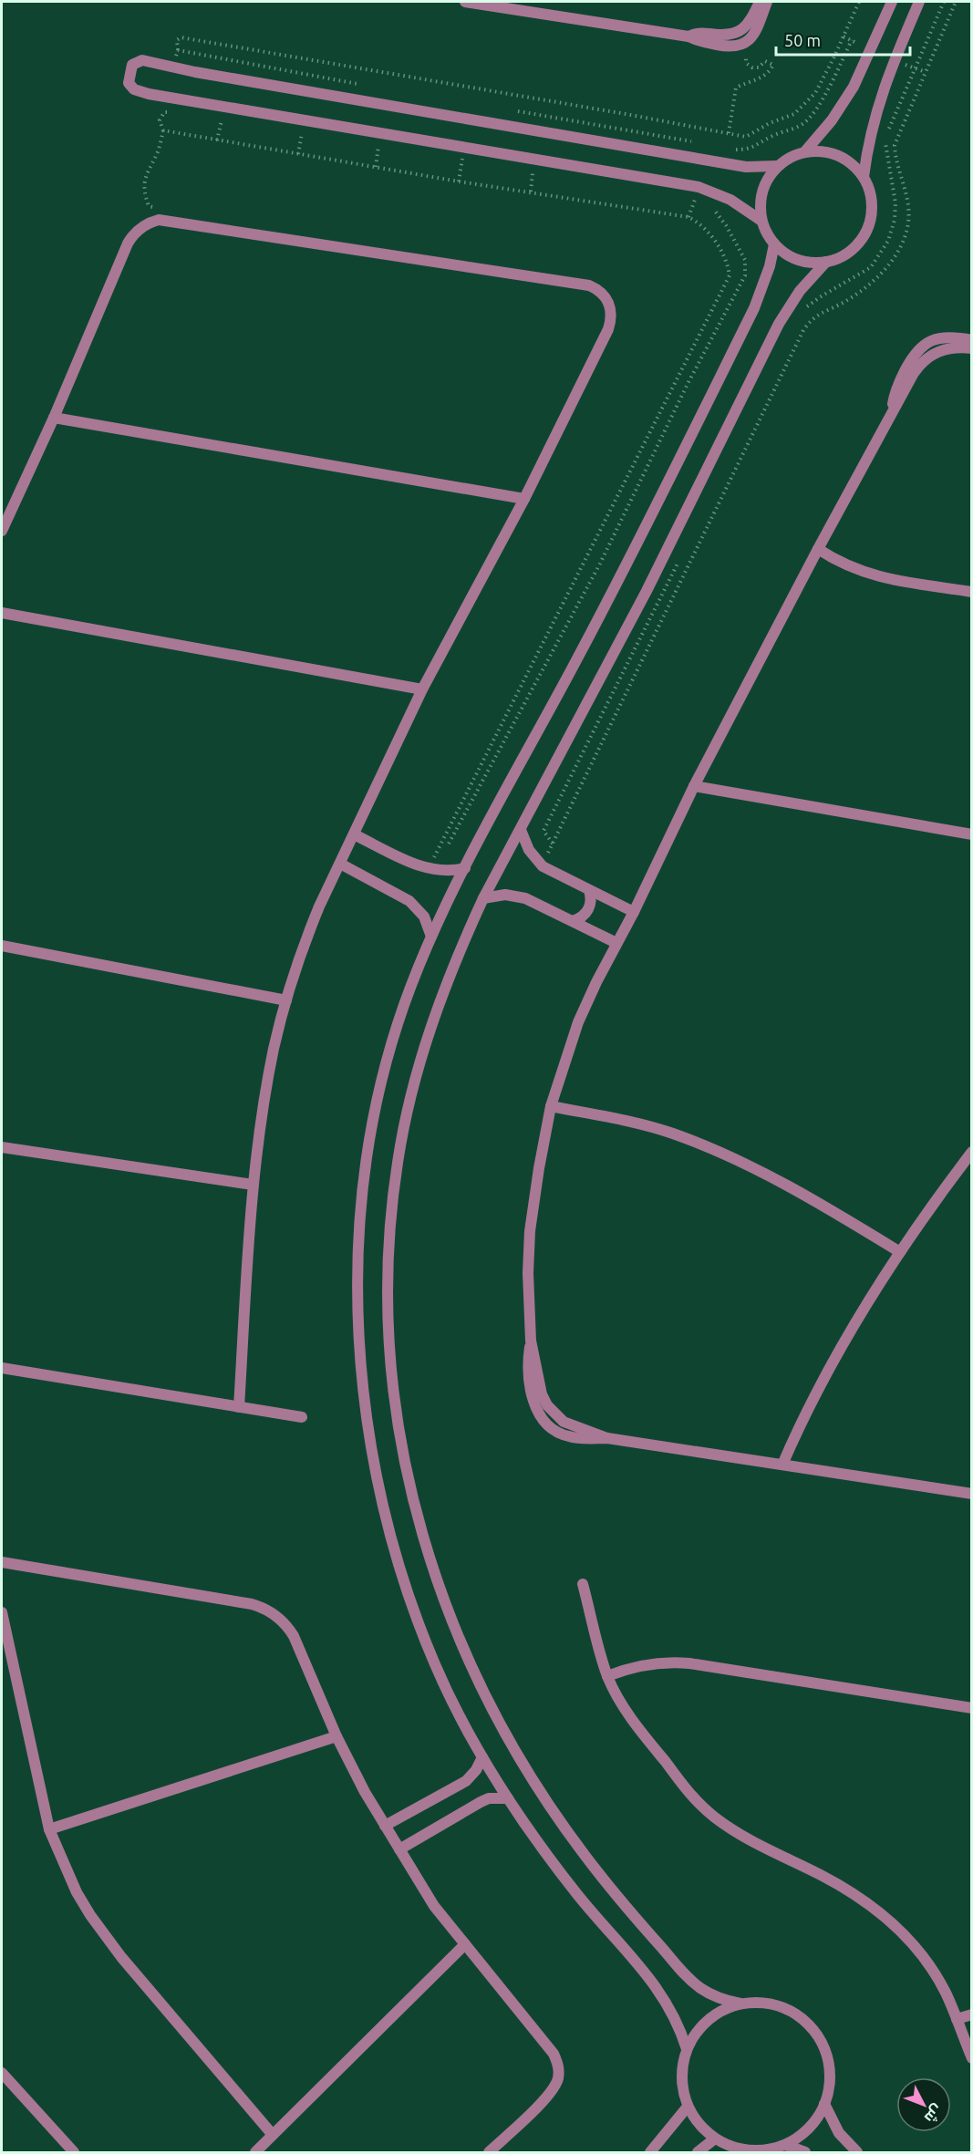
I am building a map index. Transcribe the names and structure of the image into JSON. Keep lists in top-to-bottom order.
{
  "scale_bar": "50 m",
  "north": "bottom right"
}
